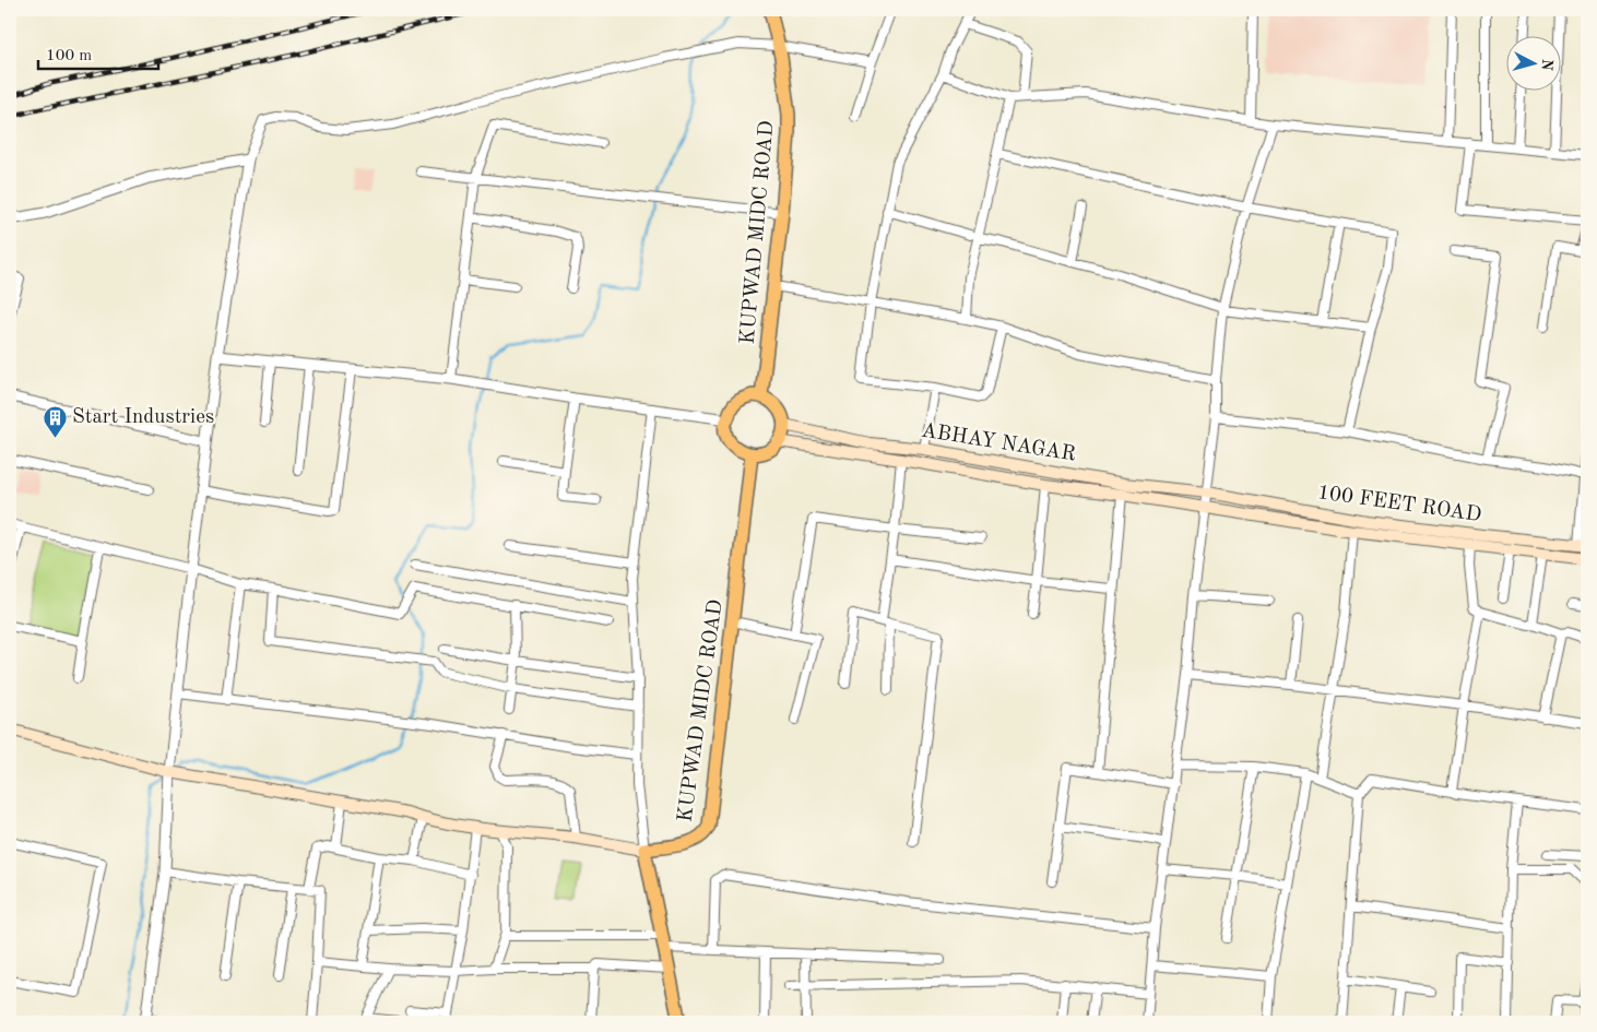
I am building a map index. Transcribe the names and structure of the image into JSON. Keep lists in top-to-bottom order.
{
  "streets": {
    "main road": ["KUPWAD MIDC ROAD", "ABHAY NAGAR", "100 FEET ROAD"]
  },
  "crossings": [
    ["KUPWAD MIDC ROAD", "ABHAY NAGAR"],
    ["ABHAY NAGAR", "100 FEET ROAD"]
  ],
  "places": {
    "building": ["Start Industries"]
  },
  "scale_bar": "100 m",
  "north": "right"
}
